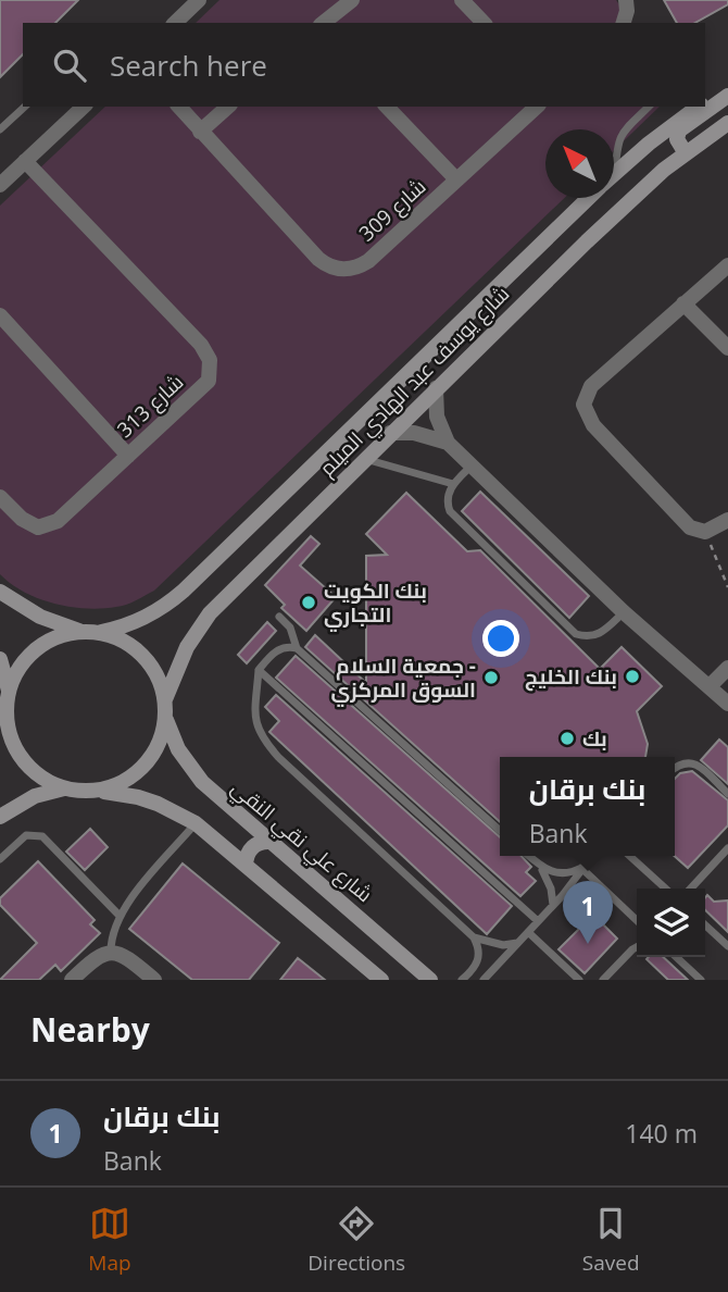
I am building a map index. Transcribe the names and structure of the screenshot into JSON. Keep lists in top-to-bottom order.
{
  "streets": {
    "street": [
      "شارع 309",
      "شارع يوسف عبد الهادي الميلم",
      "شارع 313",
      "شارع علي نقي النقي"
    ]
  },
  "crossings": [
    ["شارع يوسف عبد الهادي الميلم", "شارع علي نقي النقي"]
  ],
  "places": [
    "بنك الكويت التجاري",
    "بنك الخليج",
    "جمعية السلام - السوق المركزي",
    "بك"
  ],
  "north": "top left",
  "page": {
    "search": "Search here",
    "popup": ["بنك برقان", "Bank"],
    "pins": "1",
    "heading": "Nearby",
    "list": [
      {
        "mark": "1",
        "name": "بنك برقان",
        "note": "Bank",
        "value": "140 m"
      }
    ],
    "nav": ["Map", "Directions", "Saved"]
  }
}
